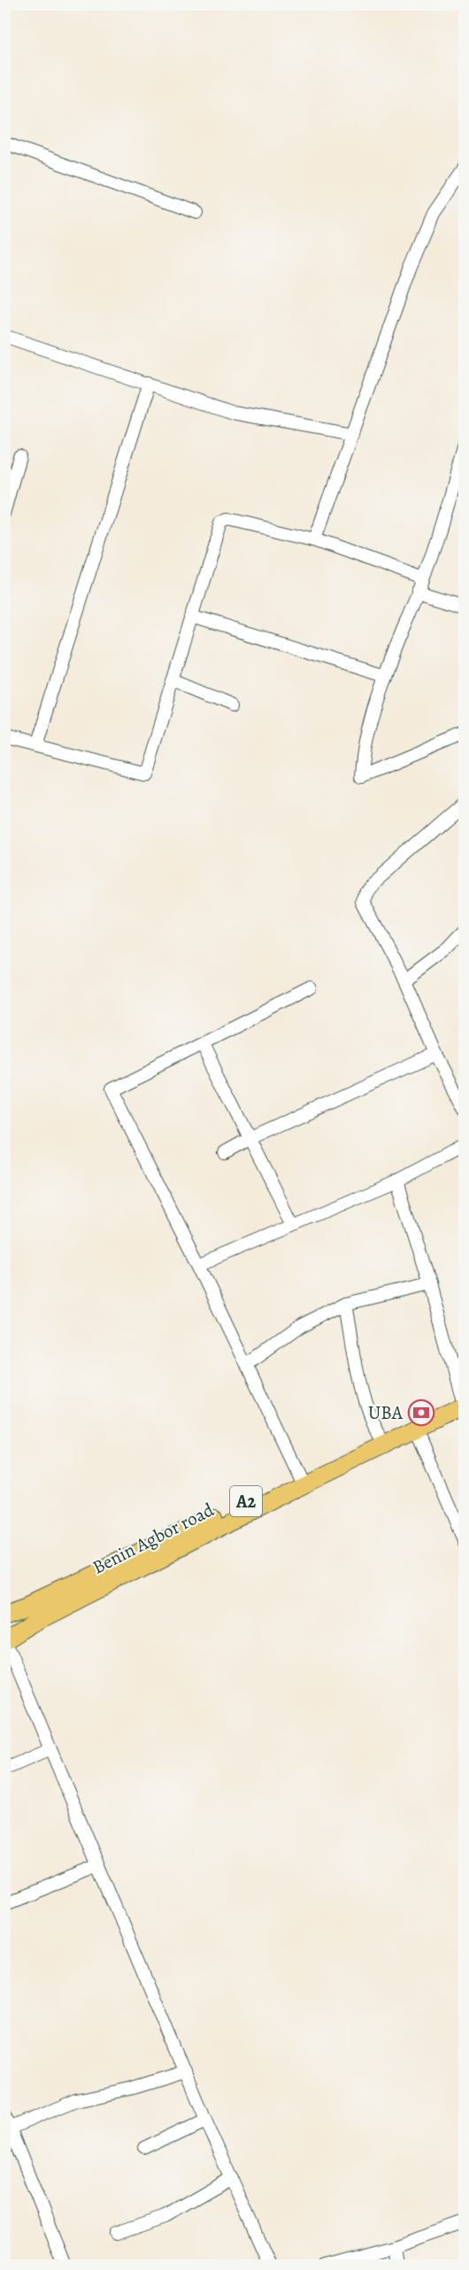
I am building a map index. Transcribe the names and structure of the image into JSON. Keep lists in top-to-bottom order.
{
  "streets": {
    "highway": ["A2", "Benin Agbor road"]
  },
  "crossings": [
    ["A2", "Benin Agbor road"]
  ],
  "places": {
    "bank": ["UBA"]
  }
}
